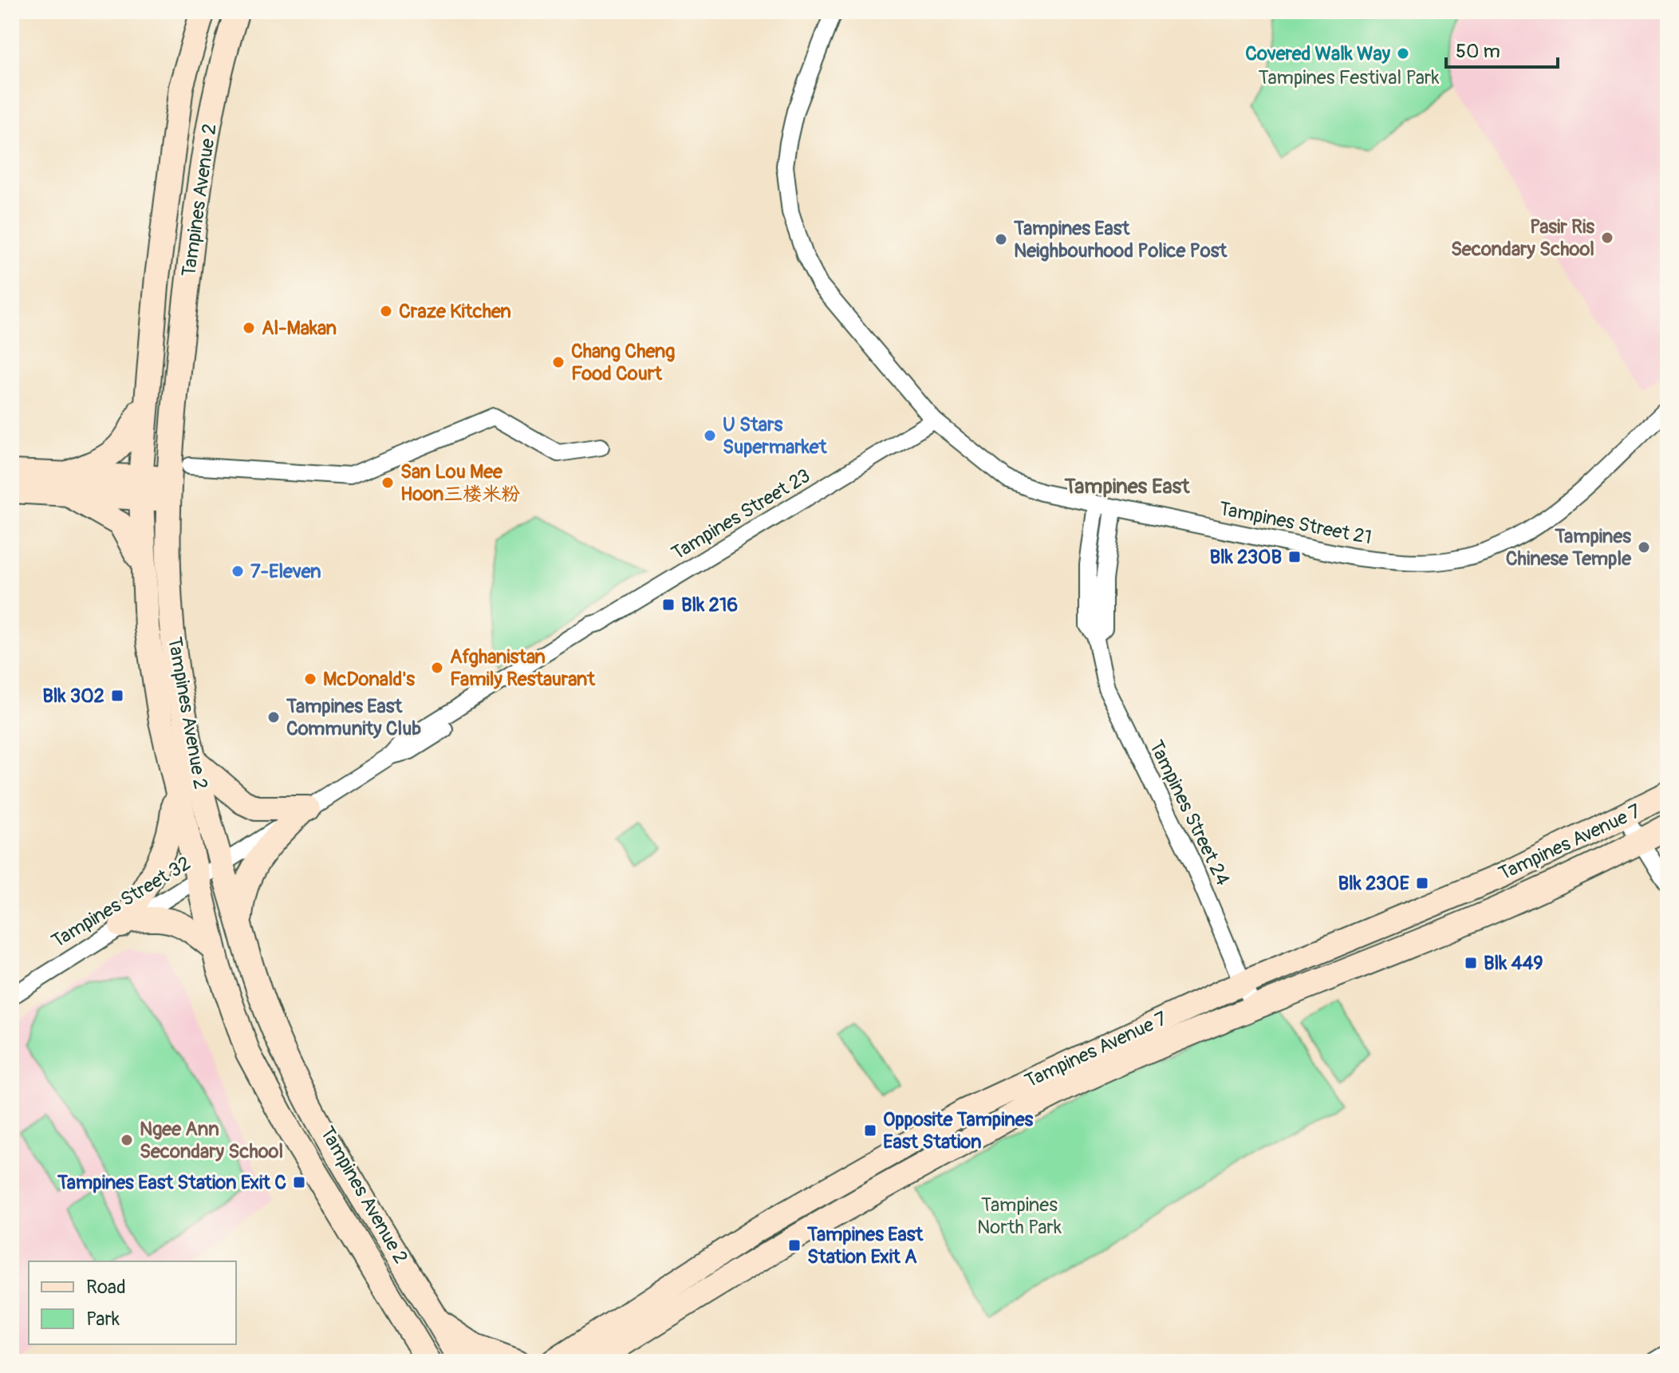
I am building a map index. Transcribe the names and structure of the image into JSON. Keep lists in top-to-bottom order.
{
  "streets": {
    "main road": ["Tampines Avenue 2", "Tampines Avenue 7"],
    "street": [
      "Tampines Street 23",
      "Tampines Street 21",
      "Tampines Street 24",
      "Tampines Street 32"
    ]
  },
  "crossings": [
    ["Tampines Avenue 2", "Tampines Street 23"],
    ["Tampines Avenue 2", "Tampines Street 32"],
    ["Tampines Street 23", "Tampines Street 21"],
    ["Tampines Street 23", "Tampines Street 32"],
    ["Tampines Street 21", "Tampines Street 24"],
    ["Tampines Street 24", "Tampines Avenue 7"]
  ],
  "districts": ["Tampines East"],
  "parks": ["Tampines Festival Park", "Tampines North Park"],
  "places": {
    "other": [
      "Covered Walk Way",
      "Pasir Ris Secondary School",
      "Tampines East Neighbourhood Police Post",
      "Craze Kitchen",
      "Al-Makan",
      "Chang Cheng Food Court",
      "U Stars Supermarket",
      "San Lou Mee Hoon三楼米粉",
      "Tampines Chinese Temple",
      "7-Eleven",
      "Afghanistan Family Restaurant",
      "McDonald's",
      "Tampines East Community Club",
      "Ngee Ann Secondary School"
    ],
    "transit": [
      "Blk 230B",
      "Blk 216",
      "Blk 302",
      "Blk 230E",
      "Blk 449",
      "Opposite Tampines East Station",
      "Tampines East Station Exit C",
      "Tampines East Station Exit A"
    ]
  },
  "legend": ["Road", "Park"],
  "scale_bar": "50 m"
}
